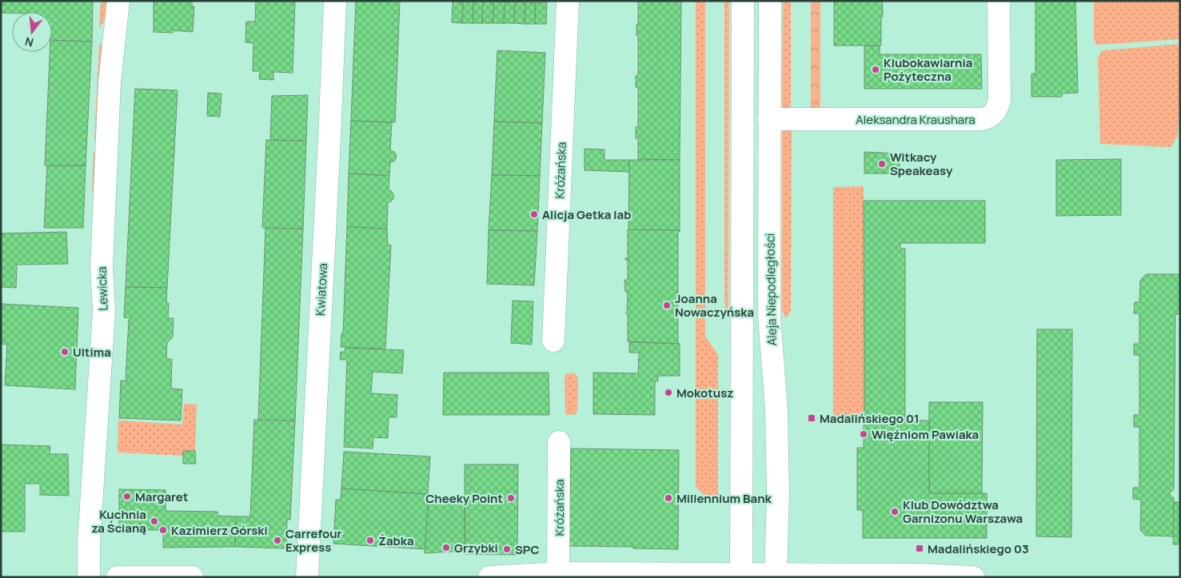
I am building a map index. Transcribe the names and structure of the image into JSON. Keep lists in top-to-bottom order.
{
  "streets": {
    "street": [
      "Aleksandra Kraushara",
      "Króżańska",
      "Lewicka",
      "Kwiatowa",
      "Aleja Niepodległości"
    ]
  },
  "crossings": [
    ["Aleksandra Kraushara", "Aleja Niepodległości"]
  ],
  "places": {
    "other": [
      "Klubokawiarnia Pożyteczna",
      "Witkacy Speakeasy",
      "Alicja Getka lab",
      "Joanna Nowaczyńska",
      "Ultima",
      "Mokotusz",
      "Więźniom Pawiaka",
      "Margaret",
      "Cheeky Point",
      "Millennium Bank",
      "Klub Dowództwa Garnizonu Warszawa",
      "Kuchnia za Ścianą",
      "Kazimierz Górski",
      "Carrefour Express",
      "Żabka",
      "Grzybki",
      "SPC"
    ],
    "transit": ["Madalińskiego 01", "Madalińskiego 03"]
  },
  "north": "bottom"
}
